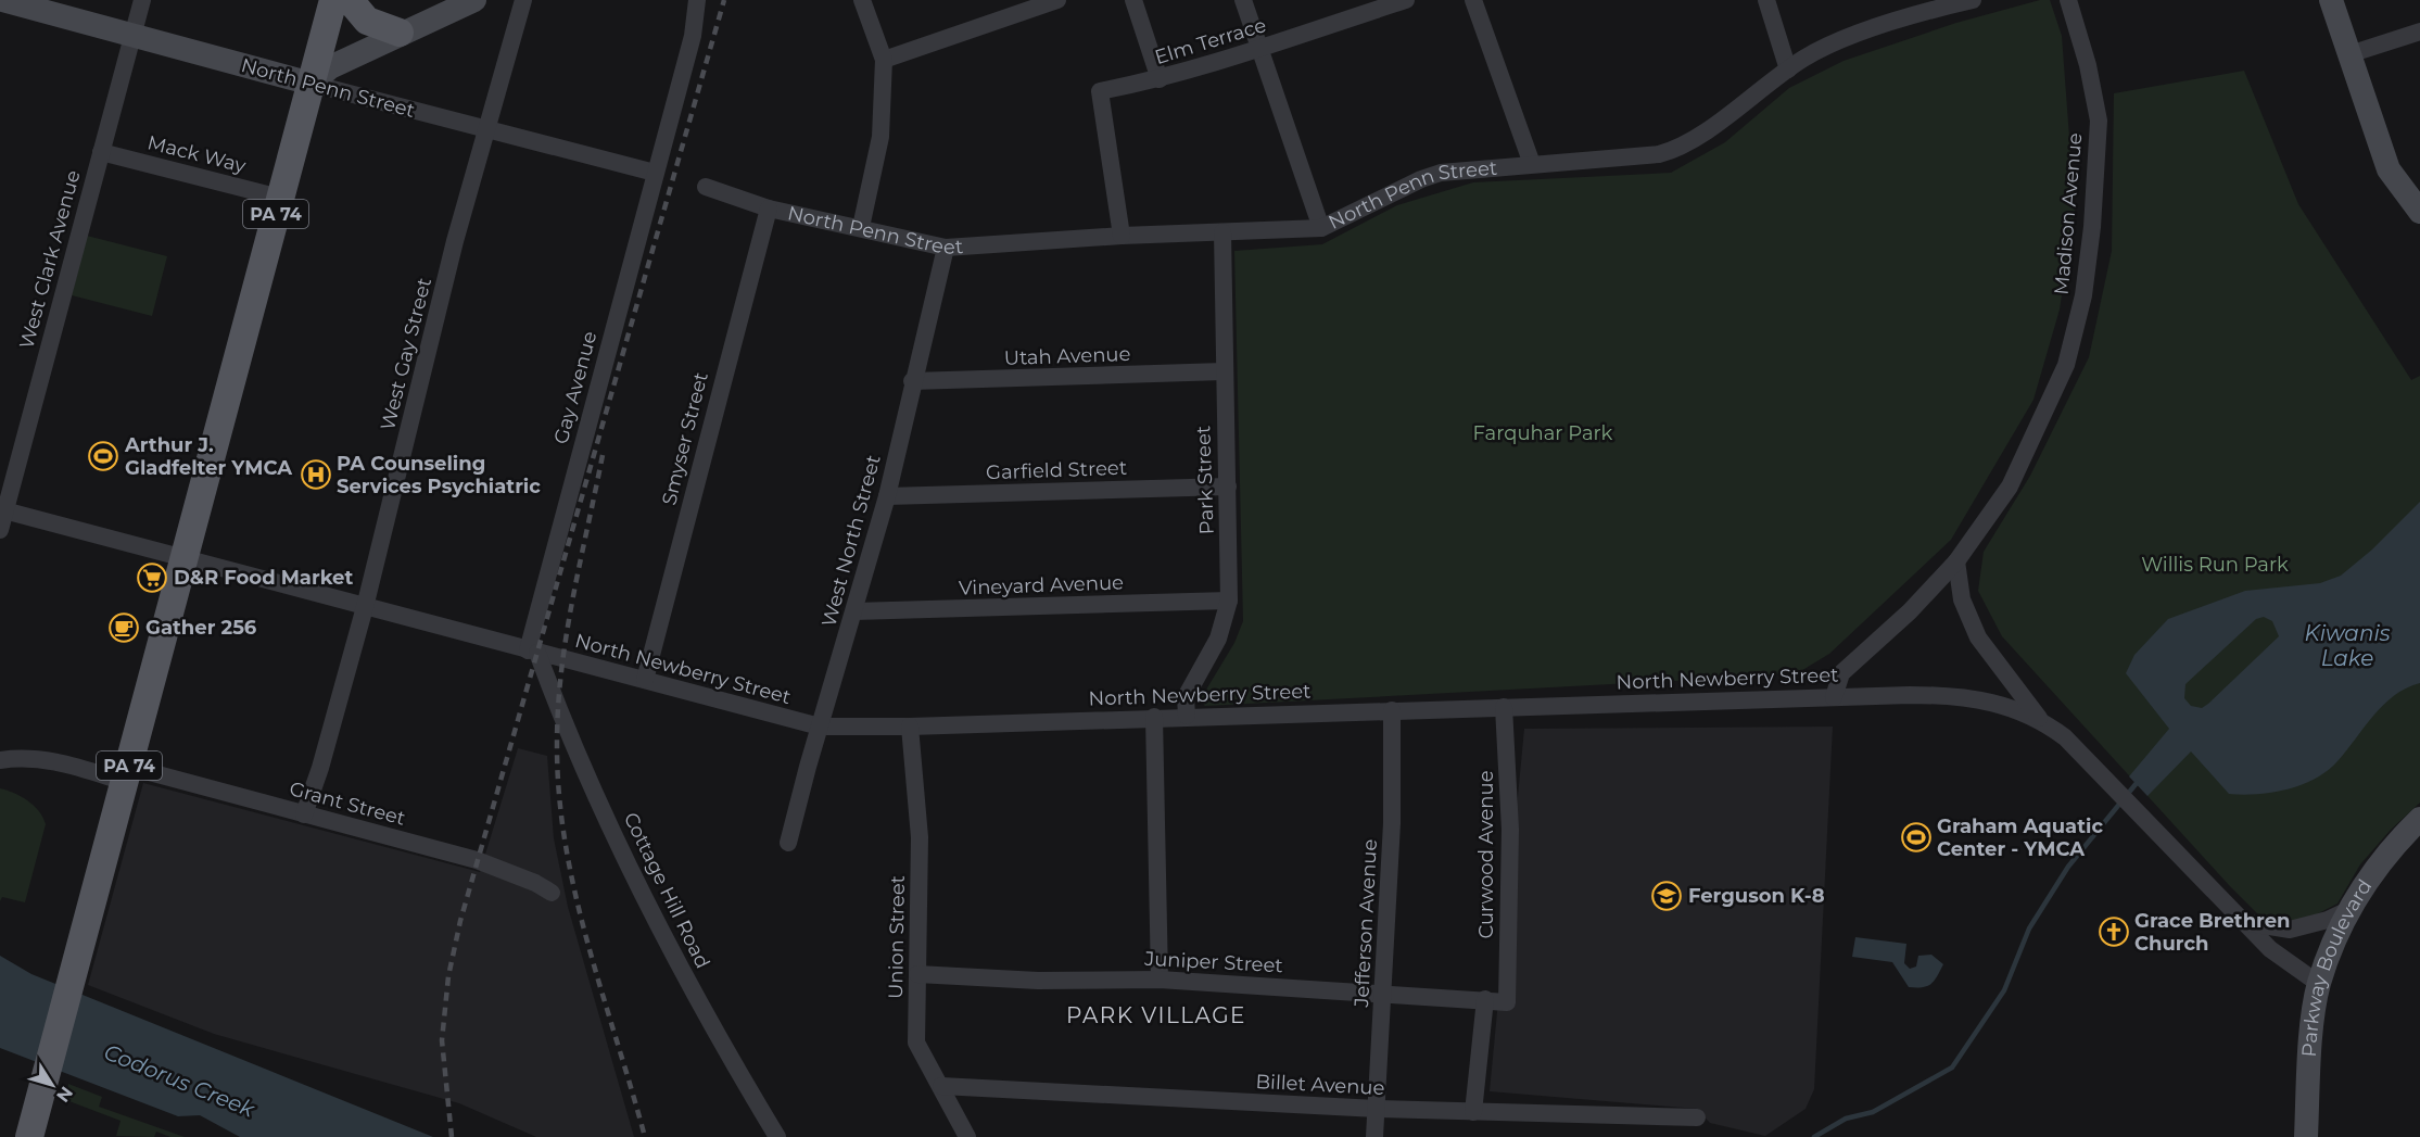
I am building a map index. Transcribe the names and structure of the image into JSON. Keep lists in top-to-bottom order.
{
  "streets": {
    "main road": ["PA 74"],
    "street": [
      "Elm Terrace",
      "North Penn Street",
      "Mack Way",
      "Madison Avenue",
      "West Clark Avenue",
      "West Gay Street",
      "Utah Avenue",
      "Gay Avenue",
      "Smyser Street",
      "Garfield Street",
      "Park Street",
      "West North Street",
      "Vineyard Avenue",
      "North Newberry Street",
      "Grant Street",
      "Curwood Avenue",
      "Cottage Hill Road",
      "Jefferson Avenue",
      "Union Street",
      "Juniper Street",
      "Parkway Boulevard",
      "Billet Avenue"
    ]
  },
  "crossings": [
    ["Elm Terrace", "North Penn Street"],
    ["North Penn Street", "PA 74"],
    ["North Penn Street", "West Clark Avenue"],
    ["North Penn Street", "West Gay Street"],
    ["North Penn Street", "Gay Avenue"],
    ["North Penn Street", "Smyser Street"],
    ["North Penn Street", "Park Street"],
    ["North Penn Street", "West North Street"],
    ["Mack Way", "PA 74"],
    ["Mack Way", "West Clark Avenue"],
    ["PA 74", "North Newberry Street"],
    ["PA 74", "Grant Street"],
    ["Madison Avenue", "North Newberry Street"],
    ["West Clark Avenue", "North Newberry Street"],
    ["West Gay Street", "North Newberry Street"],
    ["West Gay Street", "Grant Street"],
    ["Utah Avenue", "Park Street"],
    ["Utah Avenue", "West North Street"],
    ["Gay Avenue", "North Newberry Street"],
    ["Gay Avenue", "Cottage Hill Road"],
    ["Smyser Street", "North Newberry Street"],
    ["Garfield Street", "Park Street"],
    ["Garfield Street", "West North Street"],
    ["Park Street", "Vineyard Avenue"],
    ["Park Street", "North Newberry Street"],
    ["West North Street", "Vineyard Avenue"],
    ["West North Street", "North Newberry Street"],
    ["North Newberry Street", "Curwood Avenue"],
    ["North Newberry Street", "Cottage Hill Road"],
    ["North Newberry Street", "Jefferson Avenue"],
    ["North Newberry Street", "Union Street"],
    ["North Newberry Street", "Parkway Boulevard"],
    ["Curwood Avenue", "Juniper Street"],
    ["Jefferson Avenue", "Juniper Street"],
    ["Jefferson Avenue", "Billet Avenue"],
    ["Union Street", "Juniper Street"],
    ["Union Street", "Billet Avenue"]
  ],
  "districts": ["PARK VILLAGE"],
  "water": ["Kiwanis Lake", "Codorus Creek"],
  "parks": ["Farquhar Park", "Willis Run Park"],
  "places": {
    "sports": ["Arthur J. Gladfelter YMCA", "Graham Aquatic Center - YMCA"],
    "hospital": ["PA Counseling Services Psychiatric"],
    "supermarket": ["D&R Food Market"],
    "cafe": ["Gather 256"],
    "school or university": ["Ferguson K-8"],
    "church": ["Grace Brethren Church"]
  },
  "north": "bottom right"
}
